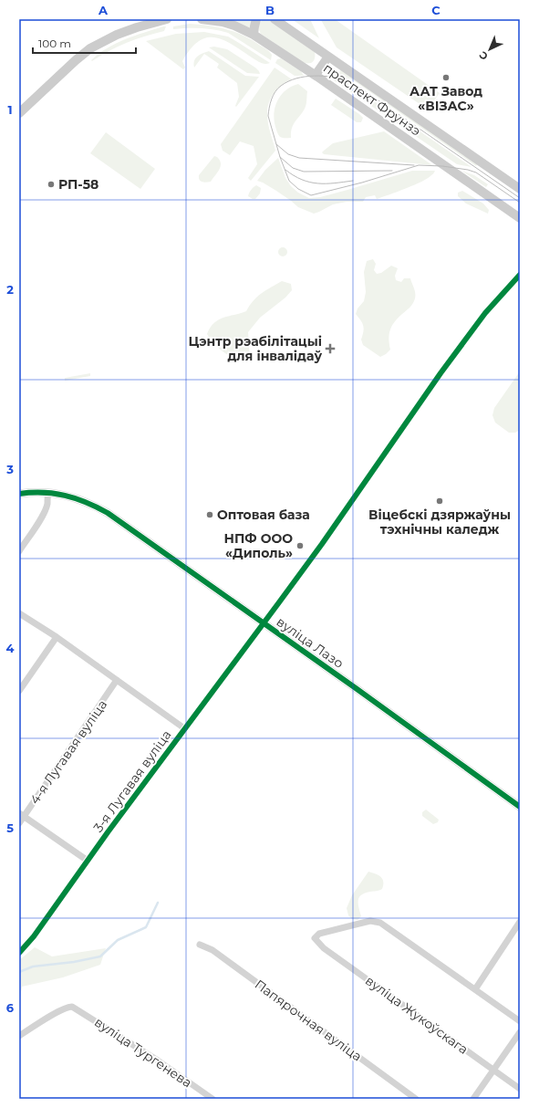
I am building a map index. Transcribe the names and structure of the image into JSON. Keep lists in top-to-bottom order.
{
  "streets": {
    "main road": ["праспект Фрунзэ"],
    "street": [
      "вуліца Лазо",
      "4-я Лугавая вуліца",
      "3-я Лугавая вуліца",
      "вуліца Жукоўскага",
      "Папярочная вуліца",
      "вуліца Тургенева"
    ]
  },
  "crossings": [
    ["вуліца Лазо", "3-я Лугавая вуліца"]
  ],
  "places": {
    "other": [
      "ААТ Завод «ВІЗАС»",
      "РП-58",
      "Віцебскі дзяржаўны тэхнічны каледж",
      "Оптовая база",
      "НПФ ООО «Диполь»"
    ],
    "health": ["Цэнтр рэабілітацыі для інвалідаў"]
  },
  "scale_bar": "100 m",
  "north": "bottom left",
  "grid": {
    "columns": ["A", "B", "C"],
    "rows": [
      "1",
      "2",
      "3",
      "4",
      "5",
      "6"
    ]
  }
}
